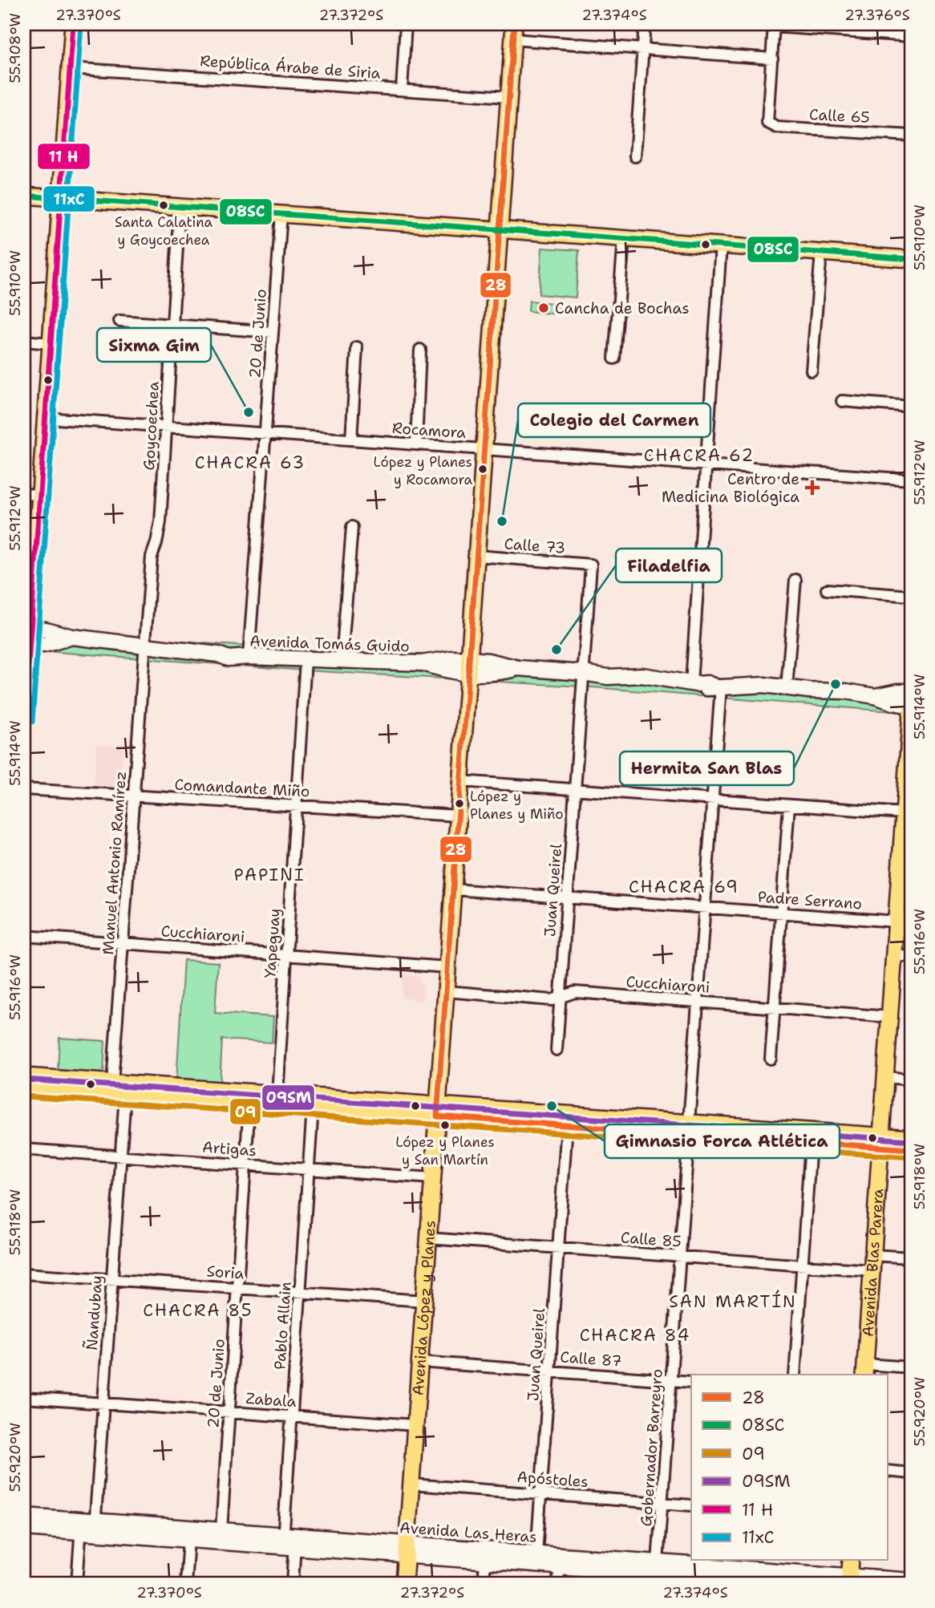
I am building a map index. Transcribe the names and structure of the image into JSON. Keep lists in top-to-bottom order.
{
  "streets": {
    "main road": [
      "Avenida Tomás Guido",
      "Avenida Blas Parera",
      "Avenida López y Planes",
      "Avenida Las Heras"
    ],
    "street": [
      "República Árabe de Siria",
      "Calle 65",
      "20 de Junio",
      "Goycoechea",
      "Rocamora",
      "Calle 73",
      "Comandante Miño",
      "Manuel Antonio Ramírez",
      "Juan Queirel",
      "Padre Serrano",
      "Cucchiaroni",
      "Yapeguay",
      "Artigas",
      "Calle 85",
      "Soria",
      "Ñandubay",
      "Pablo Allain",
      "Calle 87",
      "Zabala",
      "Gobernador Barreyro",
      "Apóstoles"
    ]
  },
  "crossings": [
    ["República Árabe de Siria", "Avenida López y Planes"],
    ["20 de Junio", "Rocamora"],
    ["20 de Junio", "Avenida Tomás Guido"],
    ["20 de Junio", "Artigas"],
    ["20 de Junio", "Soria"],
    ["20 de Junio", "Zabala"],
    ["20 de Junio", "Avenida Las Heras"],
    ["Goycoechea", "Rocamora"],
    ["Goycoechea", "Avenida Tomás Guido"],
    ["Goycoechea", "Manuel Antonio Ramírez"],
    ["Rocamora", "Avenida López y Planes"],
    ["Calle 73", "Juan Queirel"],
    ["Calle 73", "Avenida López y Planes"],
    ["Avenida Tomás Guido", "Manuel Antonio Ramírez"],
    ["Avenida Tomás Guido", "Juan Queirel"],
    ["Avenida Tomás Guido", "Yapeguay"],
    ["Avenida Tomás Guido", "Avenida López y Planes"],
    ["Avenida Tomás Guido", "Gobernador Barreyro"],
    ["Comandante Miño", "Manuel Antonio Ramírez"],
    ["Comandante Miño", "Yapeguay"],
    ["Comandante Miño", "Avenida López y Planes"],
    ["Manuel Antonio Ramírez", "Cucchiaroni"],
    ["Juan Queirel", "Padre Serrano"],
    ["Juan Queirel", "Cucchiaroni"],
    ["Juan Queirel", "Calle 85"],
    ["Juan Queirel", "Calle 87"],
    ["Juan Queirel", "Apóstoles"],
    ["Juan Queirel", "Avenida Las Heras"],
    ["Padre Serrano", "Avenida Blas Parera"],
    ["Padre Serrano", "Avenida López y Planes"],
    ["Padre Serrano", "Gobernador Barreyro"],
    ["Cucchiaroni", "Yapeguay"],
    ["Cucchiaroni", "Avenida Blas Parera"],
    ["Cucchiaroni", "Avenida López y Planes"],
    ["Cucchiaroni", "Gobernador Barreyro"],
    ["Artigas", "Avenida López y Planes"],
    ["Artigas", "Ñandubay"],
    ["Artigas", "Pablo Allain"],
    ["Calle 85", "Avenida Blas Parera"],
    ["Calle 85", "Avenida López y Planes"],
    ["Calle 85", "Gobernador Barreyro"],
    ["Soria", "Avenida López y Planes"],
    ["Soria", "Ñandubay"],
    ["Soria", "Pablo Allain"],
    ["Avenida López y Planes", "Calle 87"],
    ["Avenida López y Planes", "Zabala"],
    ["Avenida López y Planes", "Apóstoles"],
    ["Avenida López y Planes", "Avenida Las Heras"],
    ["Ñandubay", "Zabala"],
    ["Ñandubay", "Avenida Las Heras"],
    ["Pablo Allain", "Zabala"],
    ["Pablo Allain", "Avenida Las Heras"],
    ["Calle 87", "Gobernador Barreyro"],
    ["Gobernador Barreyro", "Apóstoles"],
    ["Gobernador Barreyro", "Avenida Las Heras"]
  ],
  "districts": [
    "CHACRA 62",
    "CHACRA 63",
    "PAPINI",
    "CHACRA 69",
    "SAN MARTÍN",
    "CHACRA 85",
    "CHACRA 84"
  ],
  "places": {
    "other": [
      "Santa Calatina y Goycoechea",
      "Cancha de Bochas",
      "Sixma Gim",
      "López y Planes y Rocamora",
      "Colegio del Carmen",
      "Filadelfia",
      "Hermita San Blas",
      "López y Planes y Miño",
      "Gimnasio Forca Atlética",
      "López y Planes y San Martín"
    ],
    "health": ["Centro de Medicina Biológica"]
  },
  "lines": [
    "transit line 28",
    "transit line 11xC",
    "transit line 08SC",
    "transit line 09SM",
    "transit line 09"
  ],
  "legend": [
    "28",
    "08SC",
    "09",
    "09SM",
    "11 H",
    "11xC"
  ],
  "coordinates": [
    "27.370°S",
    "27.372°S",
    "27.374°S",
    "27.376°S",
    "55.908°W",
    "55.910°W",
    "55.912°W",
    "55.914°W",
    "55.916°W",
    "55.918°W",
    "55.920°W"
  ]
}
